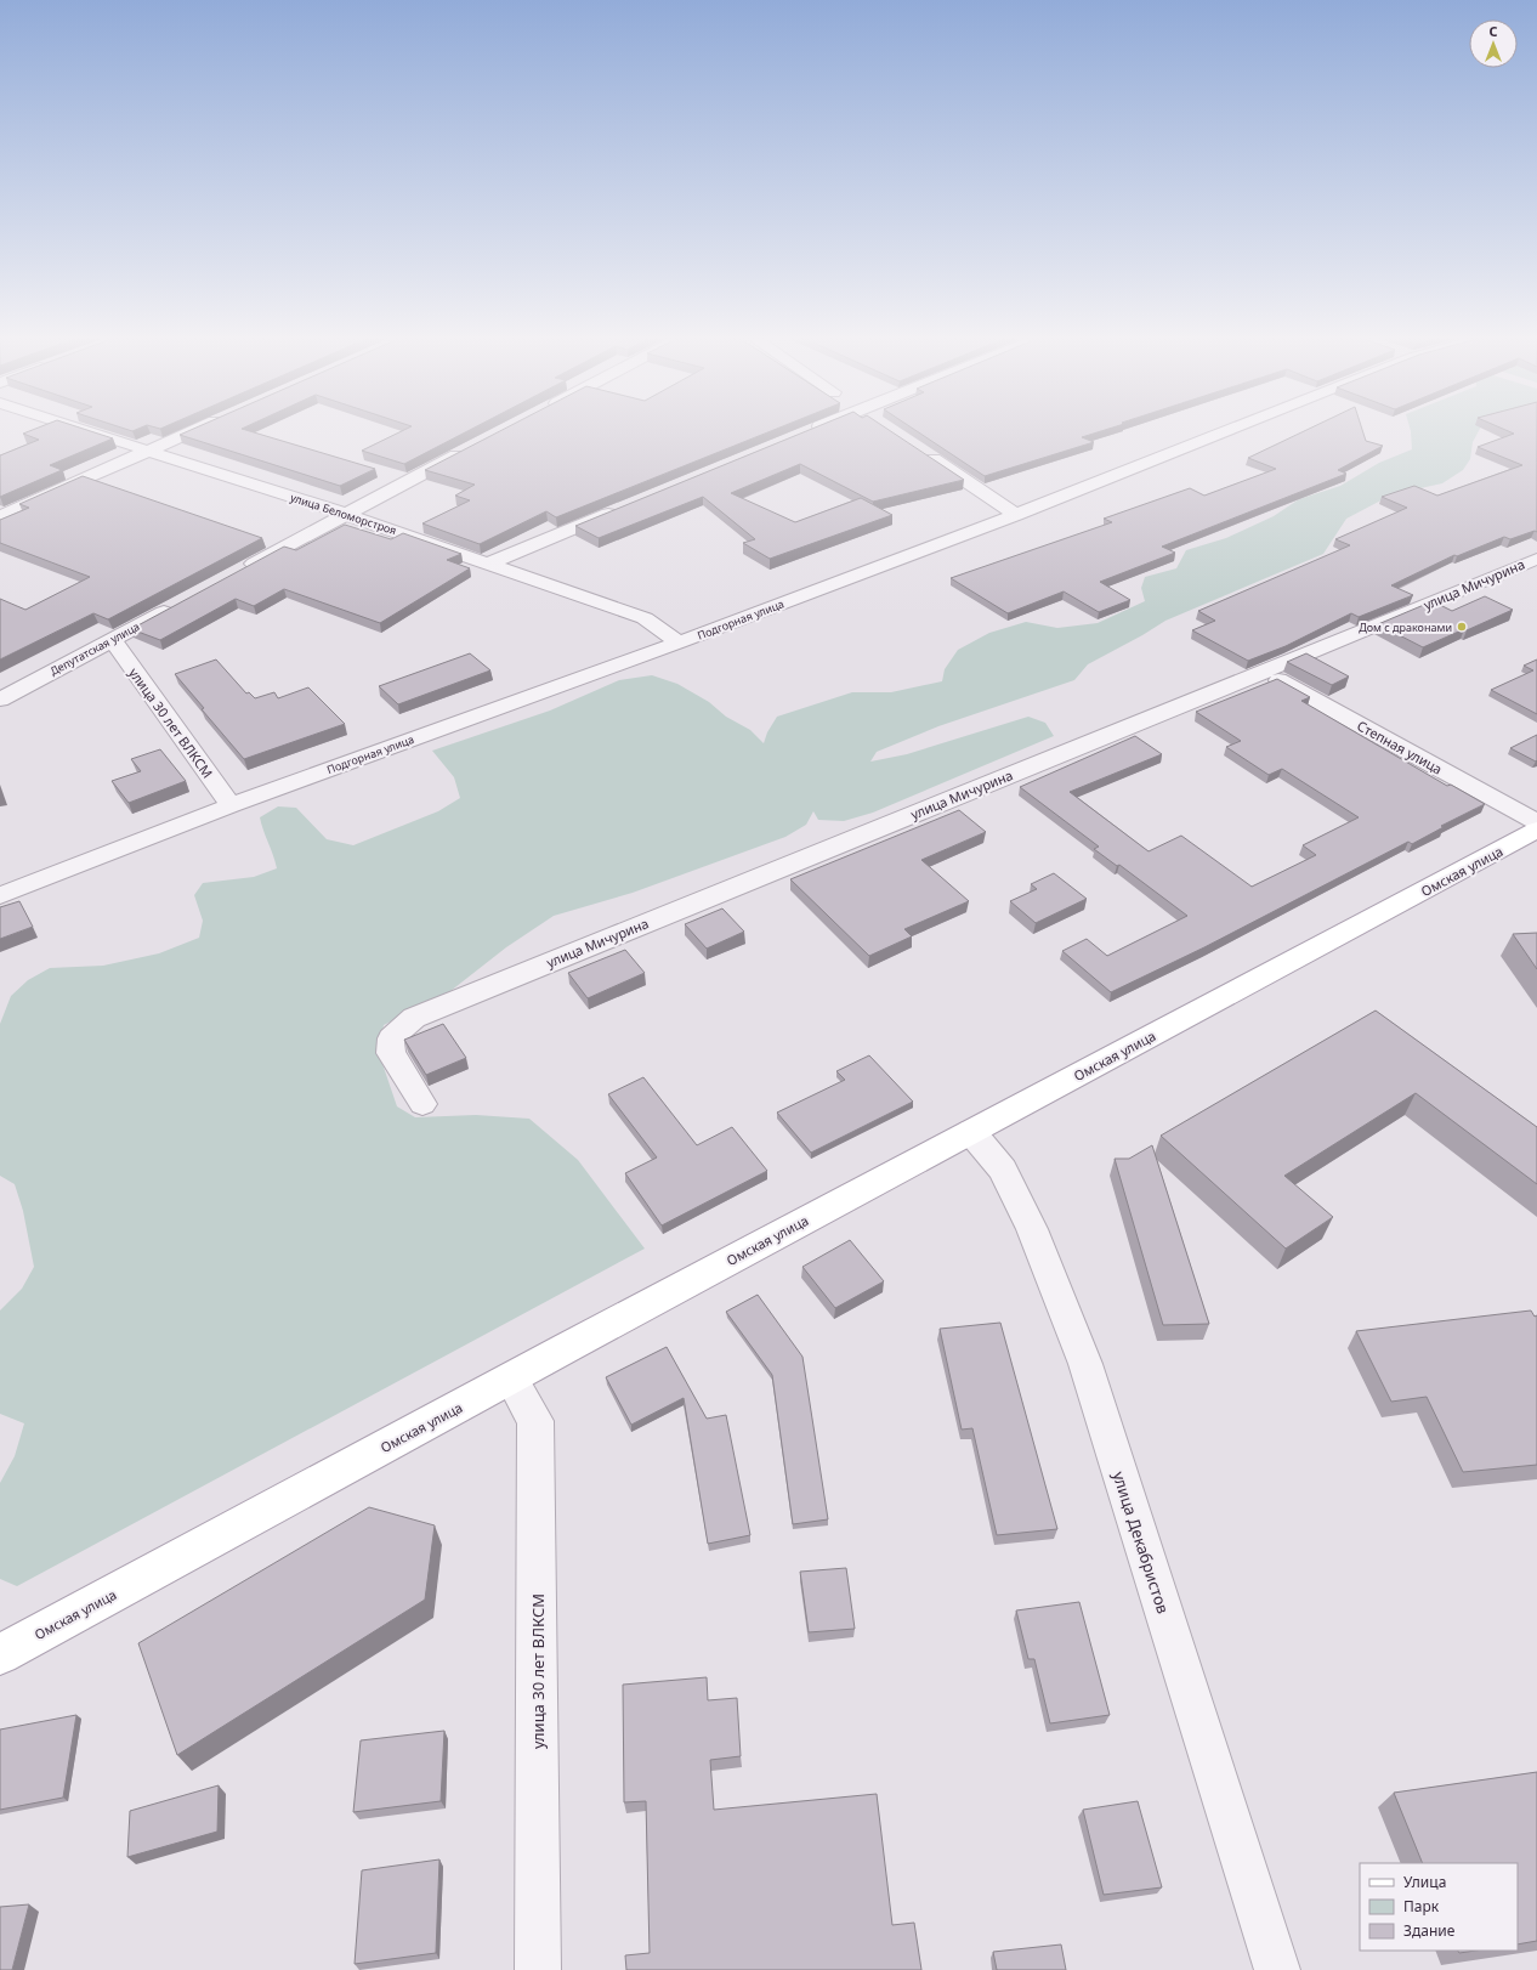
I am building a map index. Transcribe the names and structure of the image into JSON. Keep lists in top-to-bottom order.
{
  "streets": {
    "main road": ["Омская улица"],
    "street": [
      "улица Беломорстроя",
      "улица Мичурина",
      "Подгорная улица",
      "Депутатская улица",
      "улица 30 лет ВЛКСМ",
      "Степная улица",
      "улица Декабристов"
    ]
  },
  "crossings": [
    ["улица Беломорстроя", "Подгорная улица"],
    ["улица Мичурина", "Степная улица"],
    ["Подгорная улица", "улица 30 лет ВЛКСМ"],
    ["Депутатская улица", "улица 30 лет ВЛКСМ"],
    ["улица 30 лет ВЛКСМ", "Омская улица"],
    ["Омская улица", "улица Декабристов"]
  ],
  "places": ["Дом с драконами"],
  "legend": ["Улица", "Парк", "Здание"],
  "north": "top"
}
